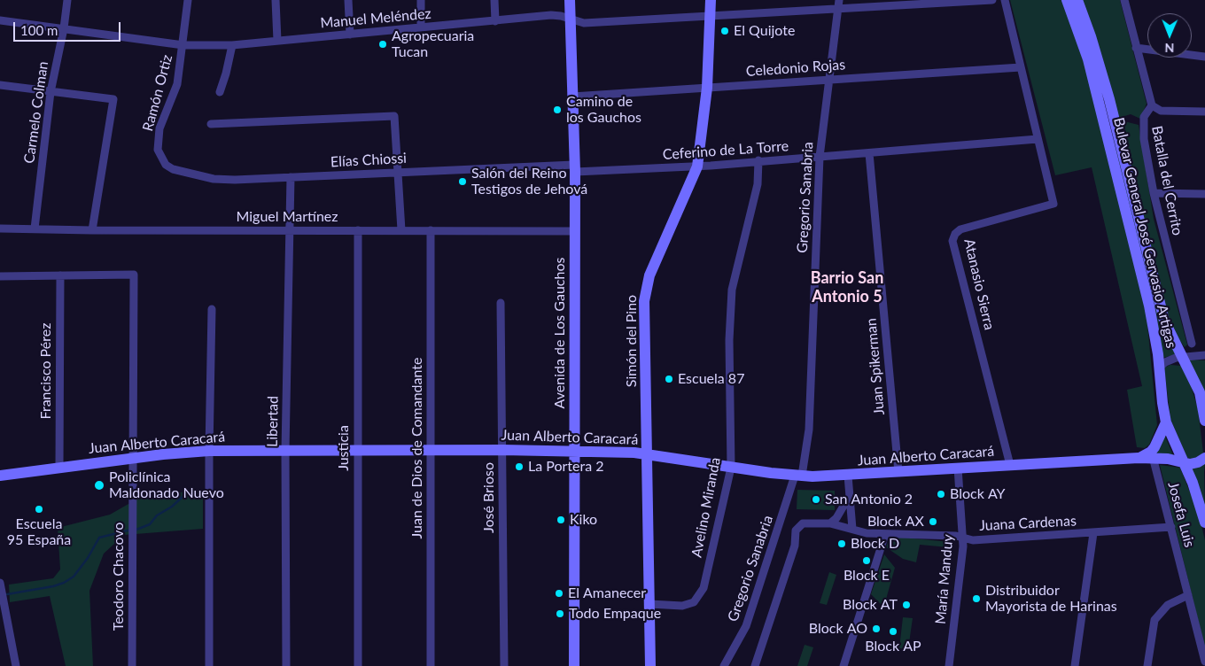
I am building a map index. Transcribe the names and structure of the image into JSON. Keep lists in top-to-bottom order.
{
  "streets": {
    "street": [
      "Manuel Meléndez",
      "Celedonio Rojas",
      "Ramón Ortiz",
      "Carmelo Colman",
      "Ceferino de La Torre",
      "Elías Chiossi",
      "Batalla del Cerrito",
      "Gregorio Sanabria",
      "Miguel Martínez",
      "Bulevar General José Gervasio Artigas",
      "Atanasio Sierra",
      "Avenida de Los Gauchos",
      "Simón del Pino",
      "Juan Spikerman",
      "Francisco Pérez",
      "Libertad",
      "Juan Alberto Caracará",
      "Justicia",
      "Juan de Dios de Comandante",
      "José Brioso",
      "Avelino Miranda",
      "Josefa Luis",
      "Juana Cardenas",
      "Teodoro Chacovo",
      "María Manduy"
    ]
  },
  "crossings": [
    ["Manuel Meléndez", "Ramón Ortiz"],
    ["Manuel Meléndez", "Carmelo Colman"],
    ["Manuel Meléndez", "Gregorio Sanabria"],
    ["Manuel Meléndez", "Avenida de Los Gauchos"],
    ["Manuel Meléndez", "Simón del Pino"],
    ["Celedonio Rojas", "Gregorio Sanabria"],
    ["Celedonio Rojas", "Atanasio Sierra"],
    ["Celedonio Rojas", "Avenida de Los Gauchos"],
    ["Celedonio Rojas", "Simón del Pino"],
    ["Ramón Ortiz", "Elías Chiossi"],
    ["Carmelo Colman", "Miguel Martínez"],
    ["Ceferino de La Torre", "Elías Chiossi"],
    ["Ceferino de La Torre", "Gregorio Sanabria"],
    ["Ceferino de La Torre", "Atanasio Sierra"],
    ["Ceferino de La Torre", "Avenida de Los Gauchos"],
    ["Ceferino de La Torre", "Simón del Pino"],
    ["Ceferino de La Torre", "Juan Spikerman"],
    ["Ceferino de La Torre", "Avelino Miranda"],
    ["Elías Chiossi", "Avenida de Los Gauchos"],
    ["Elías Chiossi", "Libertad"],
    ["Gregorio Sanabria", "Juan Alberto Caracará"],
    ["Miguel Martínez", "Avenida de Los Gauchos"],
    ["Miguel Martínez", "Libertad"],
    ["Miguel Martínez", "Justicia"],
    ["Miguel Martínez", "Juan de Dios de Comandante"],
    ["Atanasio Sierra", "Juan Alberto Caracará"],
    ["Avenida de Los Gauchos", "Juan Alberto Caracará"],
    ["Simón del Pino", "Juan Alberto Caracará"],
    ["Simón del Pino", "Avelino Miranda"],
    ["Juan Spikerman", "Juan Alberto Caracará"],
    ["Francisco Pérez", "Juan Alberto Caracará"],
    ["Francisco Pérez", "Teodoro Chacovo"],
    ["Libertad", "Juan Alberto Caracará"],
    ["Juan Alberto Caracará", "Justicia"],
    ["Juan Alberto Caracará", "Juan de Dios de Comandante"],
    ["Juan Alberto Caracará", "José Brioso"],
    ["Juan Alberto Caracará", "Avelino Miranda"],
    ["Juan Alberto Caracará", "Josefa Luis"],
    ["Juan Alberto Caracará", "Teodoro Chacovo"],
    ["Juan Alberto Caracará", "María Manduy"],
    ["Josefa Luis", "Juana Cardenas"],
    ["Juana Cardenas", "María Manduy"]
  ],
  "districts": ["Barrio San Antonio 5"],
  "places": [
    "El Quijote",
    "Agropecuaria Tucan",
    "Camino de los Gauchos",
    "Salón del Reino Testigos de Jehová",
    "Escuela 87",
    "La Portera 2",
    "Policlínica Maldonado Nuevo",
    "Block AY",
    "San Antonio 2",
    "Escuela 95 España",
    "Kiko",
    "Block AX",
    "Block D",
    "Block E",
    "El Amanecer",
    "Distribuidor Mayorista de Harinas",
    "Block AT",
    "Todo Empaque",
    "Block AO",
    "Block AP"
  ],
  "scale_bar": "100 m",
  "north": "bottom"
}
